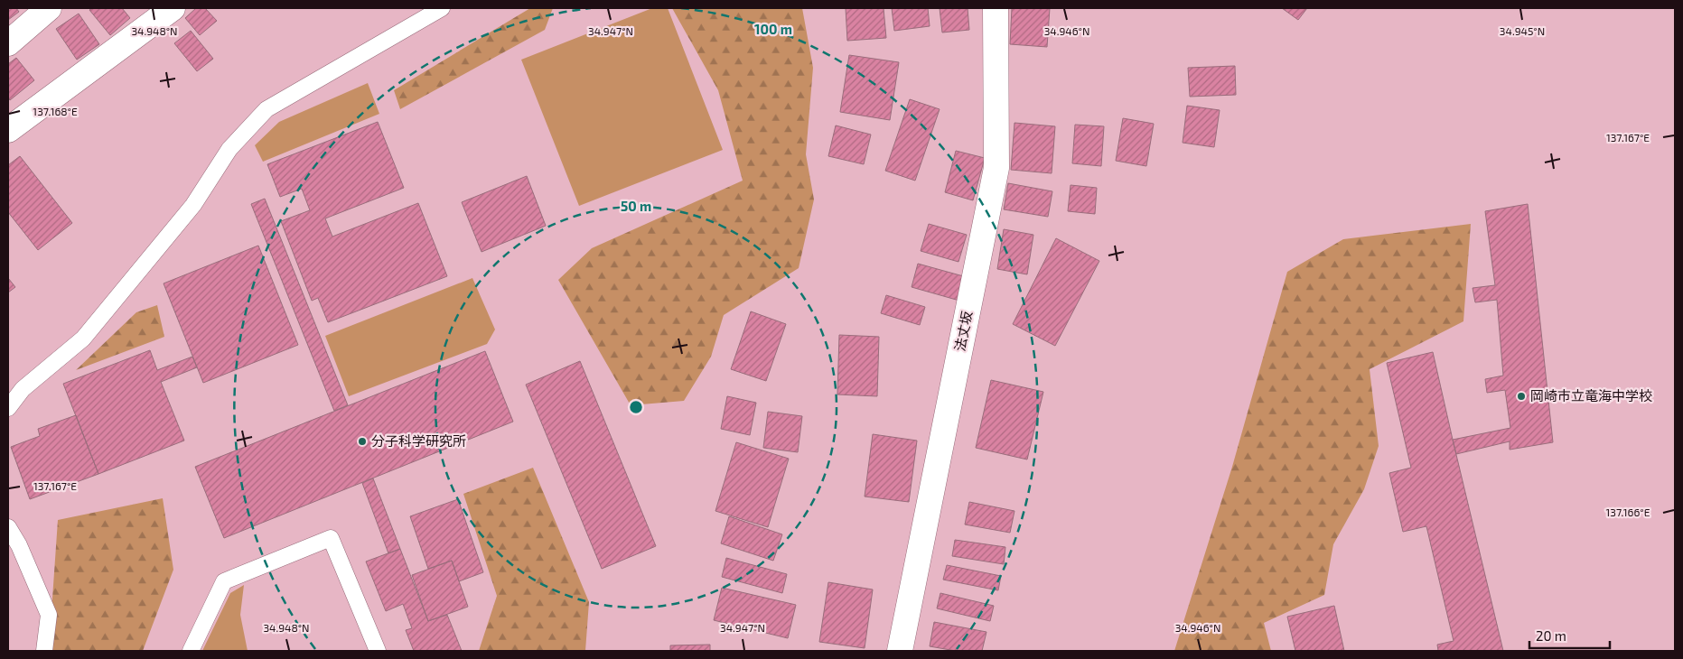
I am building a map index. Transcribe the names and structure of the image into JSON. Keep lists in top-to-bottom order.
{
  "streets": {
    "street": ["法丈坂"]
  },
  "places": ["岡崎市立竜海中学校", "分子科学研究所"],
  "scale_bar": "20 m",
  "coordinates": [
    "34.948°N",
    "34.947°N",
    "34.946°N",
    "34.945°N",
    "137.168°E",
    "137.167°E",
    "137.166°E"
  ],
  "rings": ["100 m", "50 m"]
}
